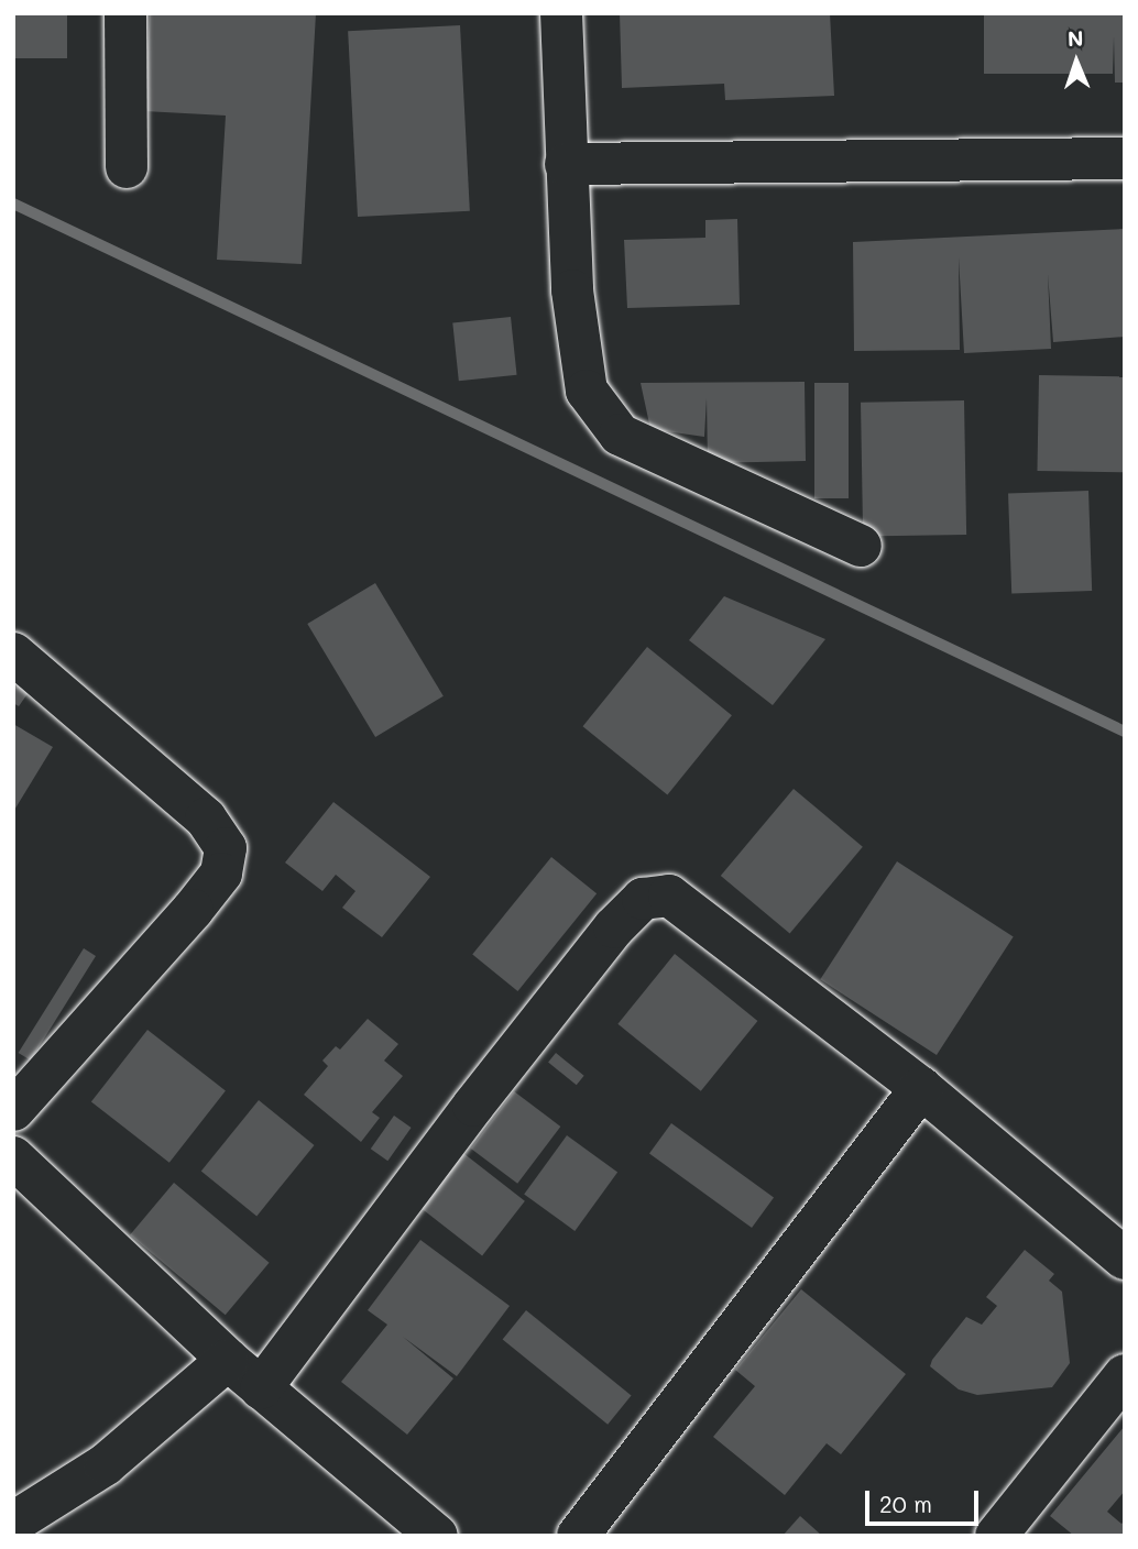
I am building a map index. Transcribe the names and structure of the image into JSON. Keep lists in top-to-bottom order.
{
  "scale_bar": "20 m",
  "north": "top"
}
